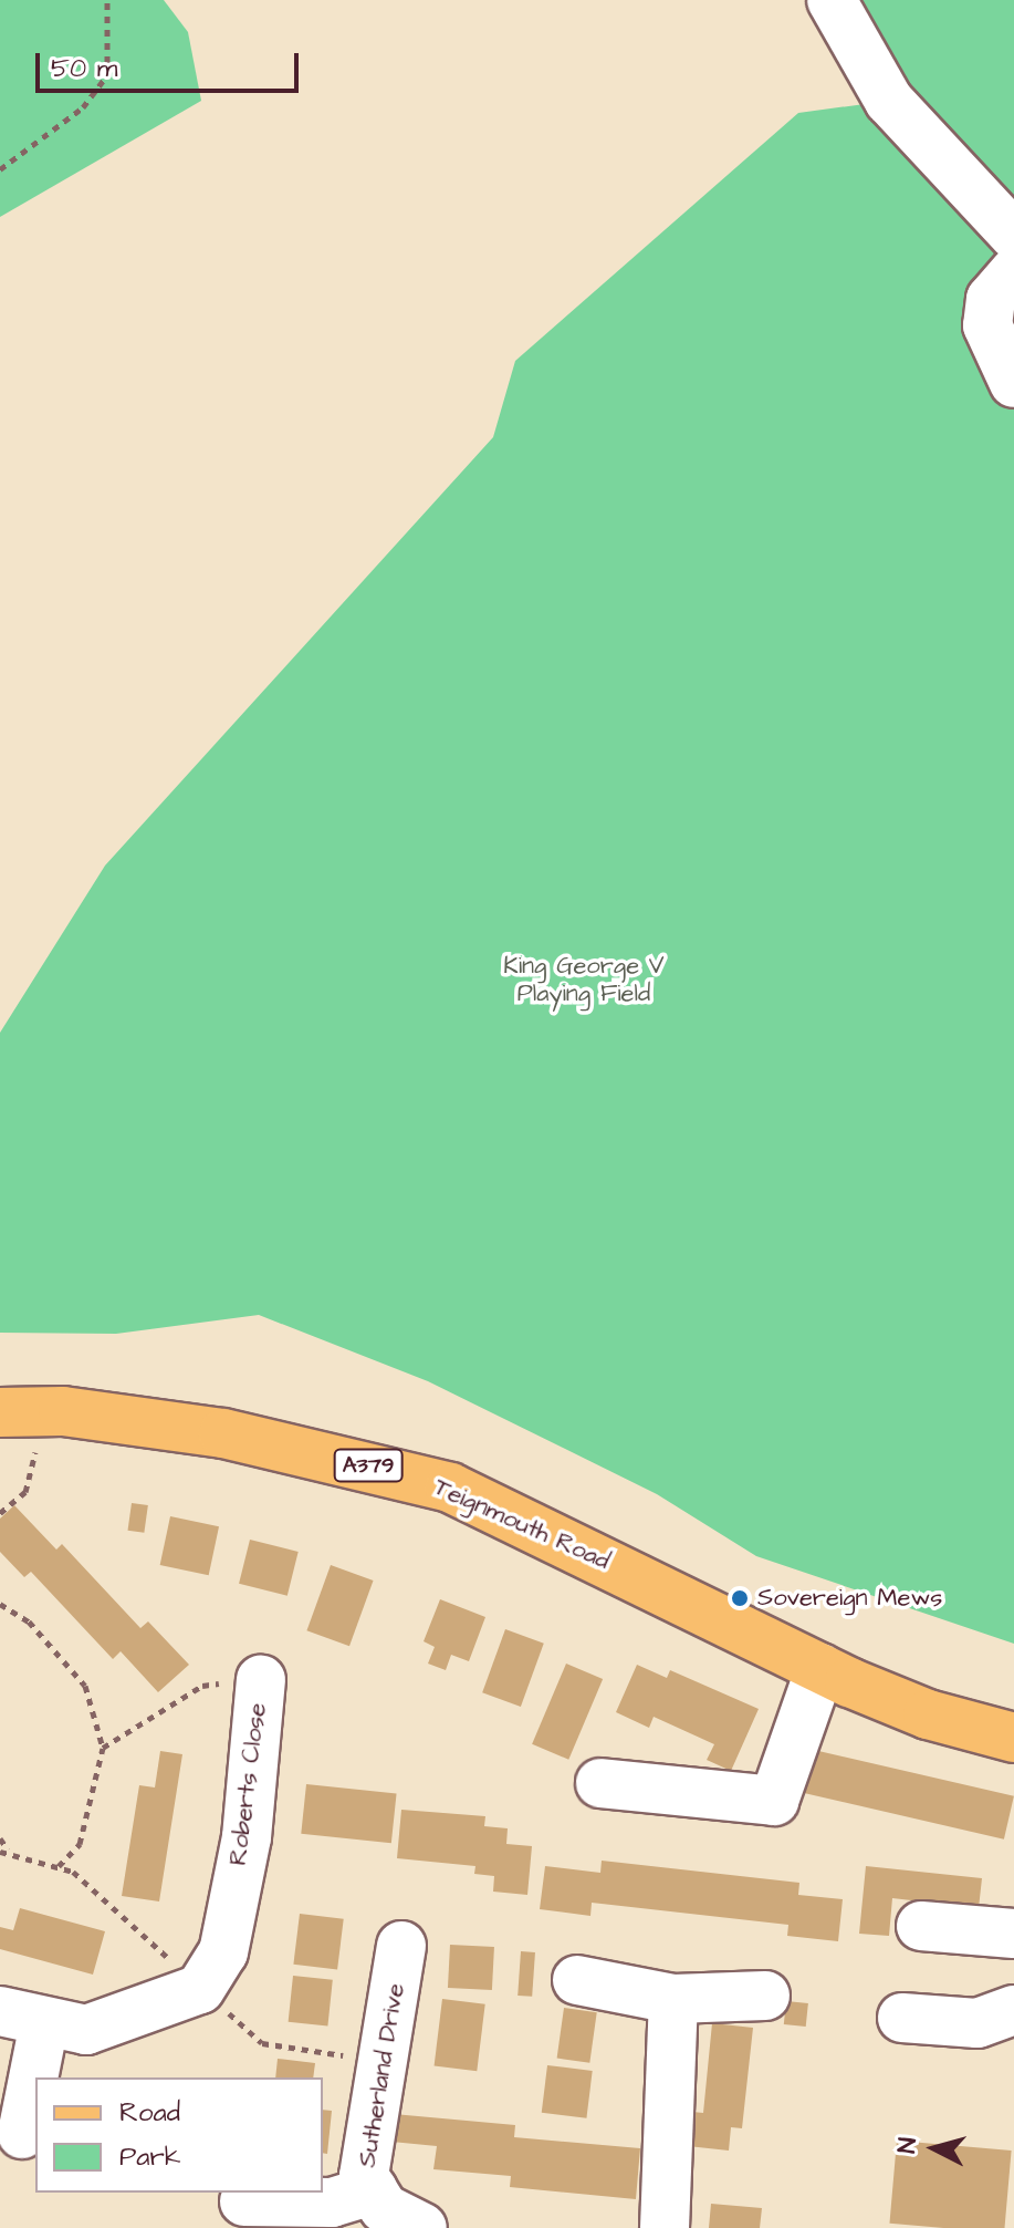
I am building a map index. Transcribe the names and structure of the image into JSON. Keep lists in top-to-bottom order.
{
  "streets": {
    "main road": ["A379", "Teignmouth Road"],
    "street": ["Roberts Close", "Sutherland Drive"]
  },
  "parks": ["King George V Playing Field"],
  "places": ["Sovereign Mews"],
  "legend": ["Road", "Park"],
  "scale_bar": "50 m",
  "north": "left"
}
